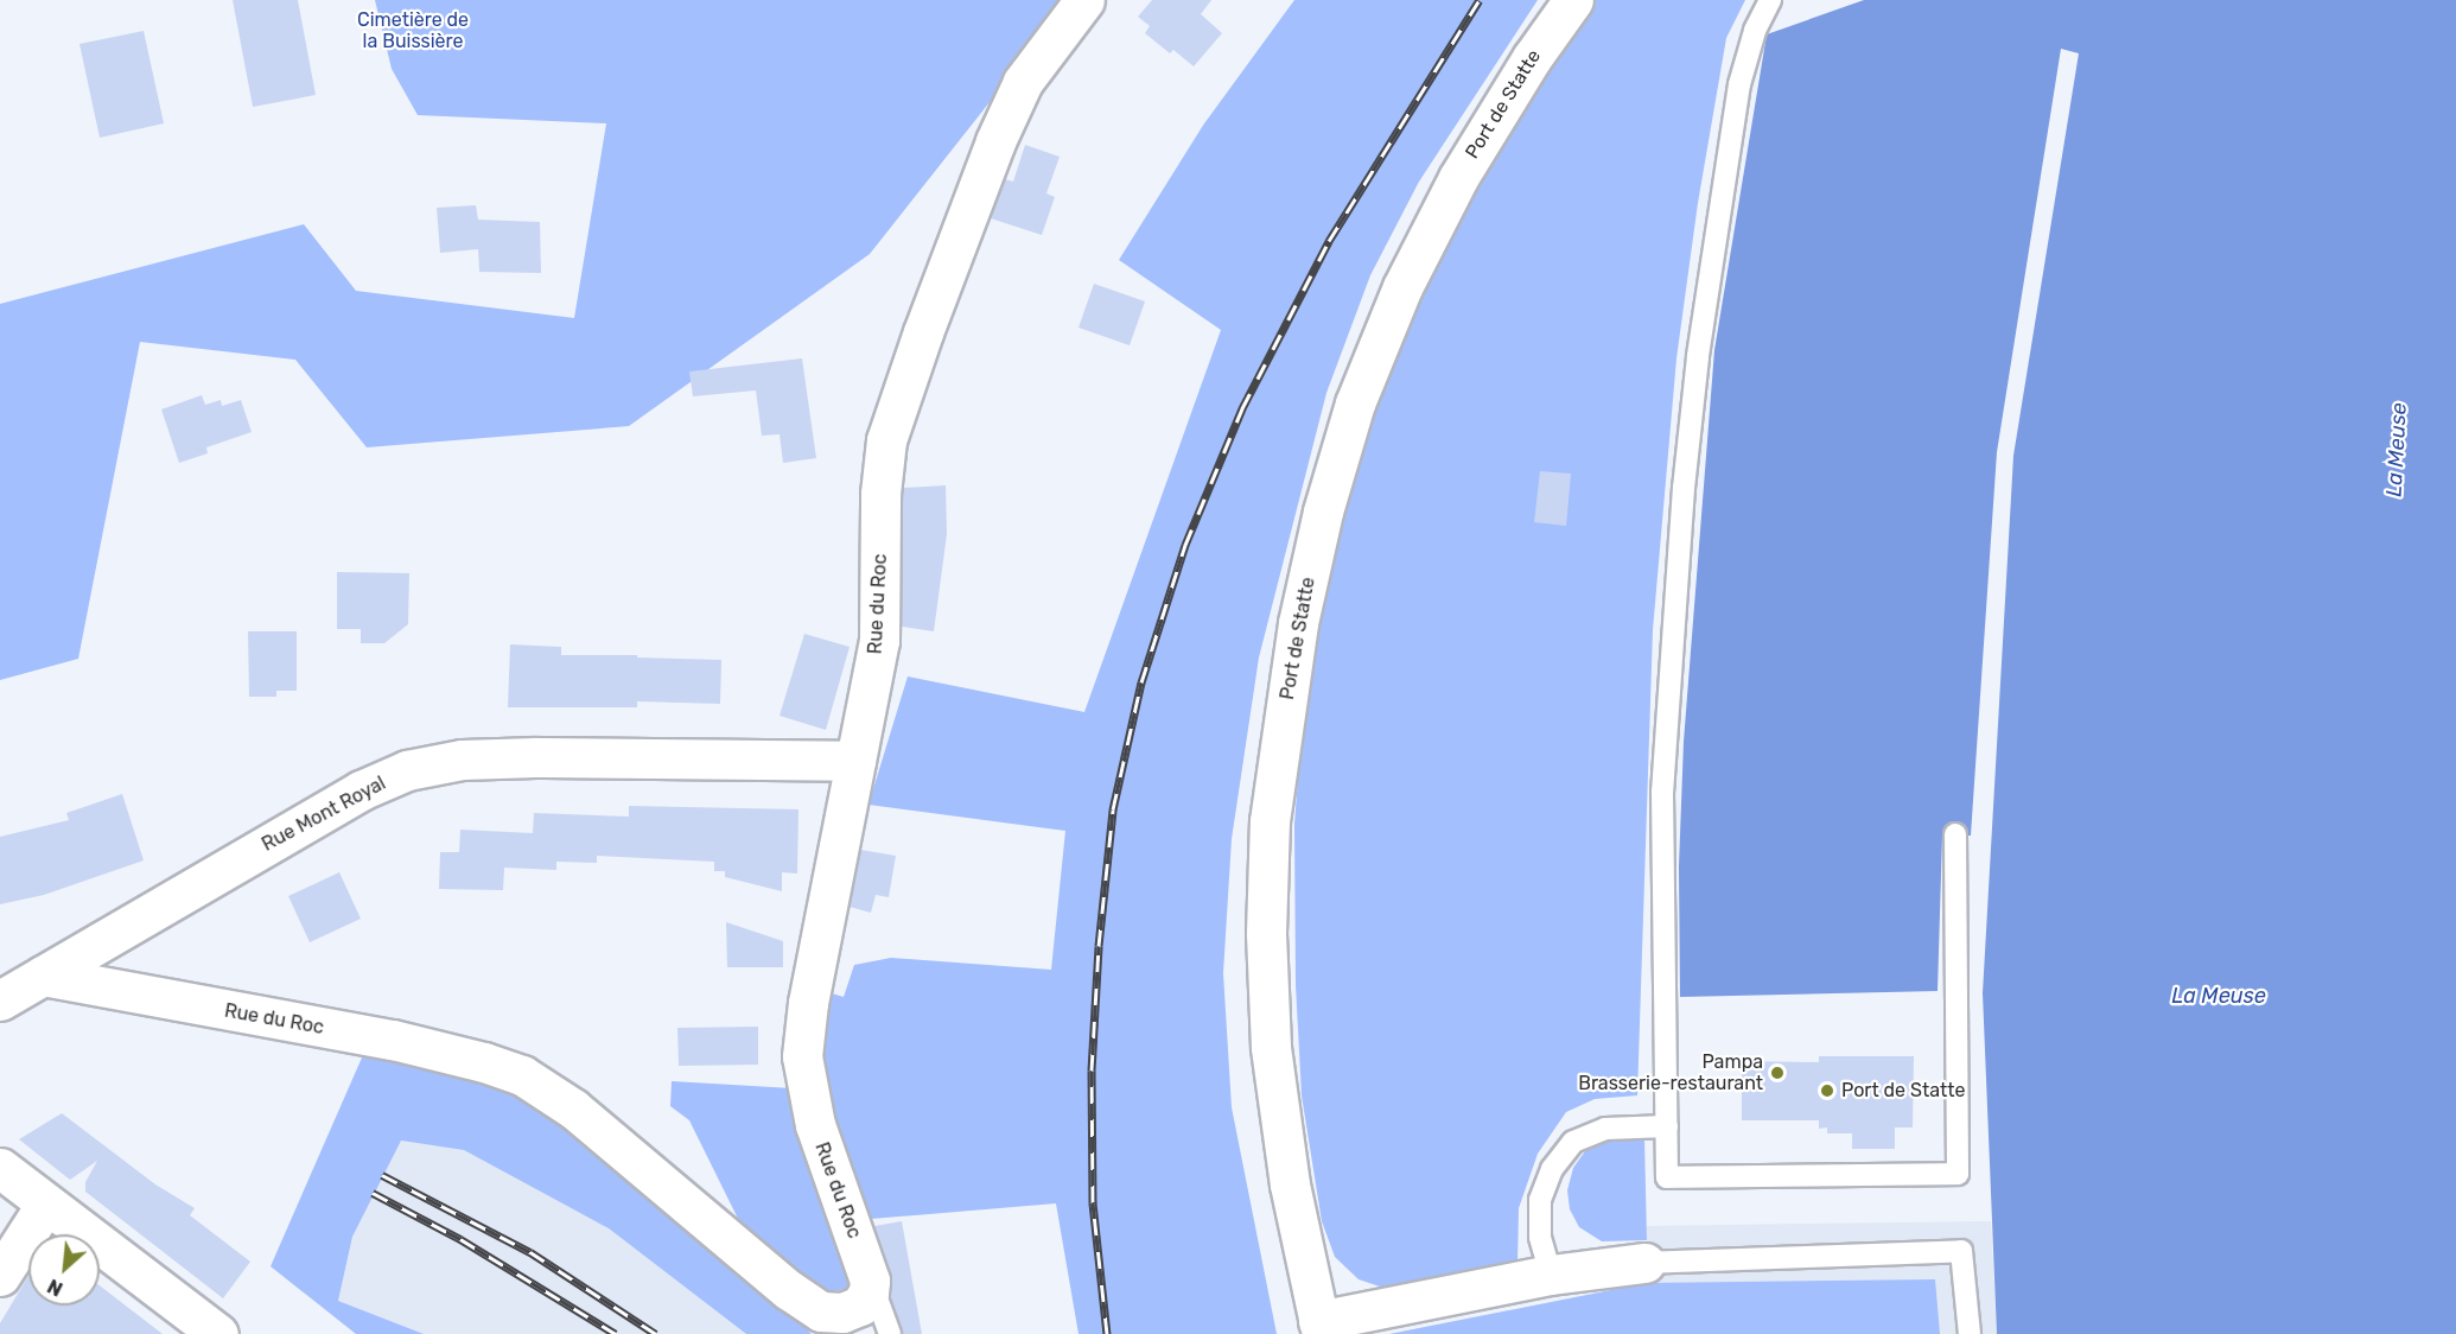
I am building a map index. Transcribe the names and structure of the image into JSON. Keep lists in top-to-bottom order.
{
  "streets": {
    "street": ["Port de Statte", "Rue du Roc", "Rue Mont Royal"]
  },
  "crossings": [
    ["Rue du Roc", "Rue Mont Royal"]
  ],
  "water": ["La Meuse"],
  "parks": ["Cimetière de la Buissière"],
  "places": ["Pampa Brasserie-restaurant", "Port de Statte"],
  "north": "bottom left"
}
